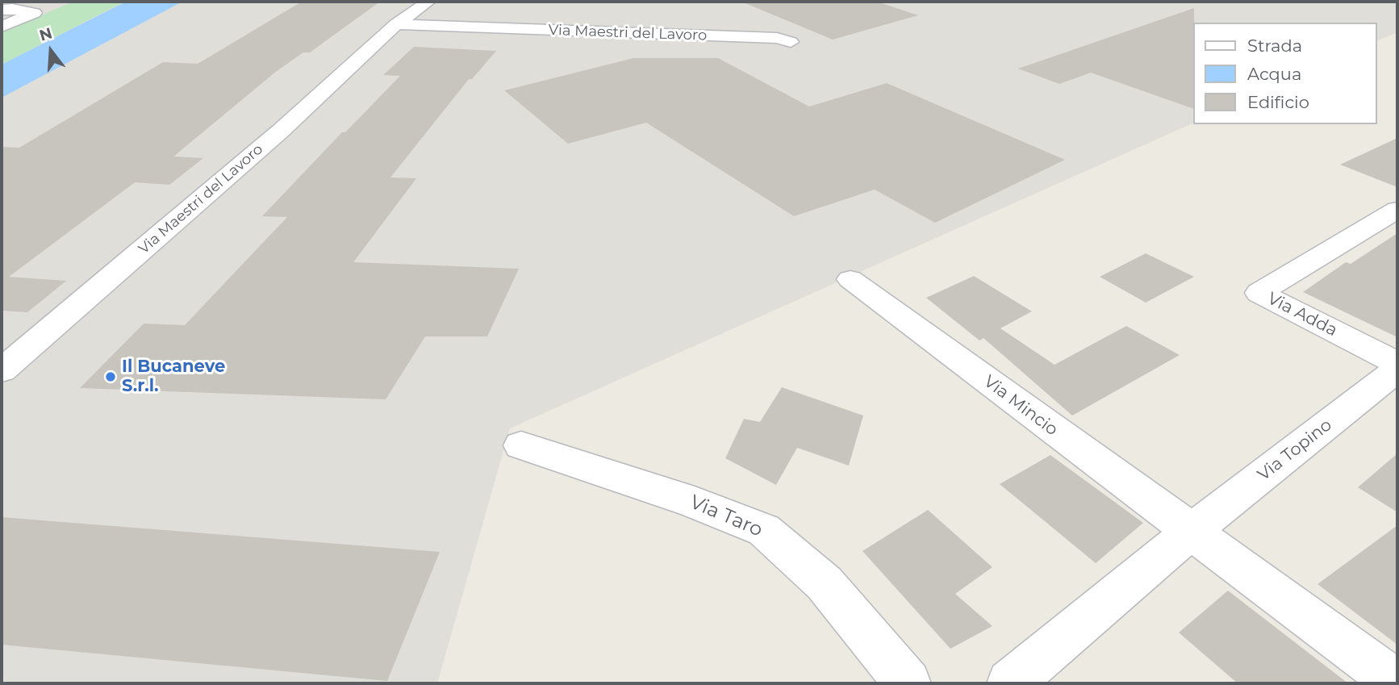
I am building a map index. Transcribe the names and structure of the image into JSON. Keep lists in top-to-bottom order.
{
  "streets": {
    "street": [
      "Via Maestri del Lavoro",
      "Via Adda",
      "Via Mincio",
      "Via Topino",
      "Via Taro"
    ]
  },
  "crossings": [
    ["Via Mincio", "Via Topino"]
  ],
  "places": ["Il Bucaneve S.r.l."],
  "legend": ["Strada", "Acqua", "Edificio"],
  "north": "top"
}
